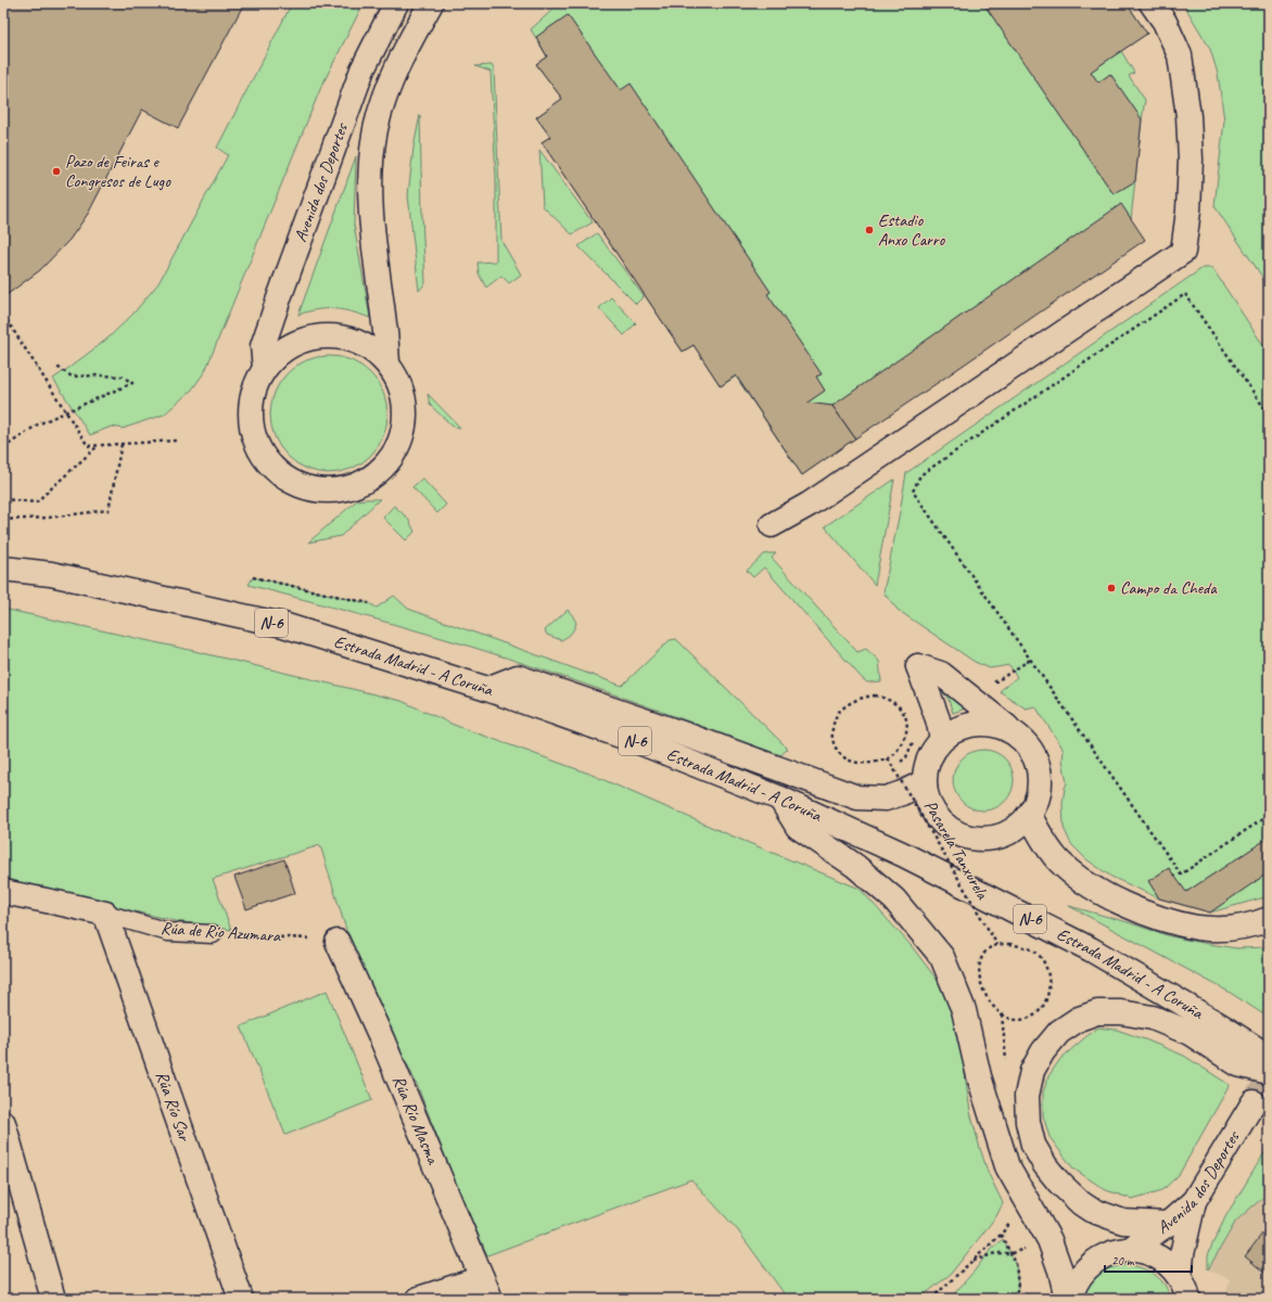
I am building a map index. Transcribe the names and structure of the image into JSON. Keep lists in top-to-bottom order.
{
  "streets": {
    "main road": [
      "Avenida dos Deportes",
      "N-6",
      "Estrada Madrid - A Coruña",
      "Rúa de Río Azumara",
      "Rúa Río Sar",
      "Rúa Río Masma"
    ],
    "path": ["Pasarela Tanxurela"]
  },
  "crossings": [
    ["Rúa de Río Azumara", "Rúa Río Sar"],
    ["Rúa de Río Azumara", "Rúa Río Masma"]
  ],
  "places": ["Pazo de Feiras e Congresos de Lugo", "Estadio Anxo Carro", "Campo da Cheda"],
  "scale_bar": "20 m"
}
